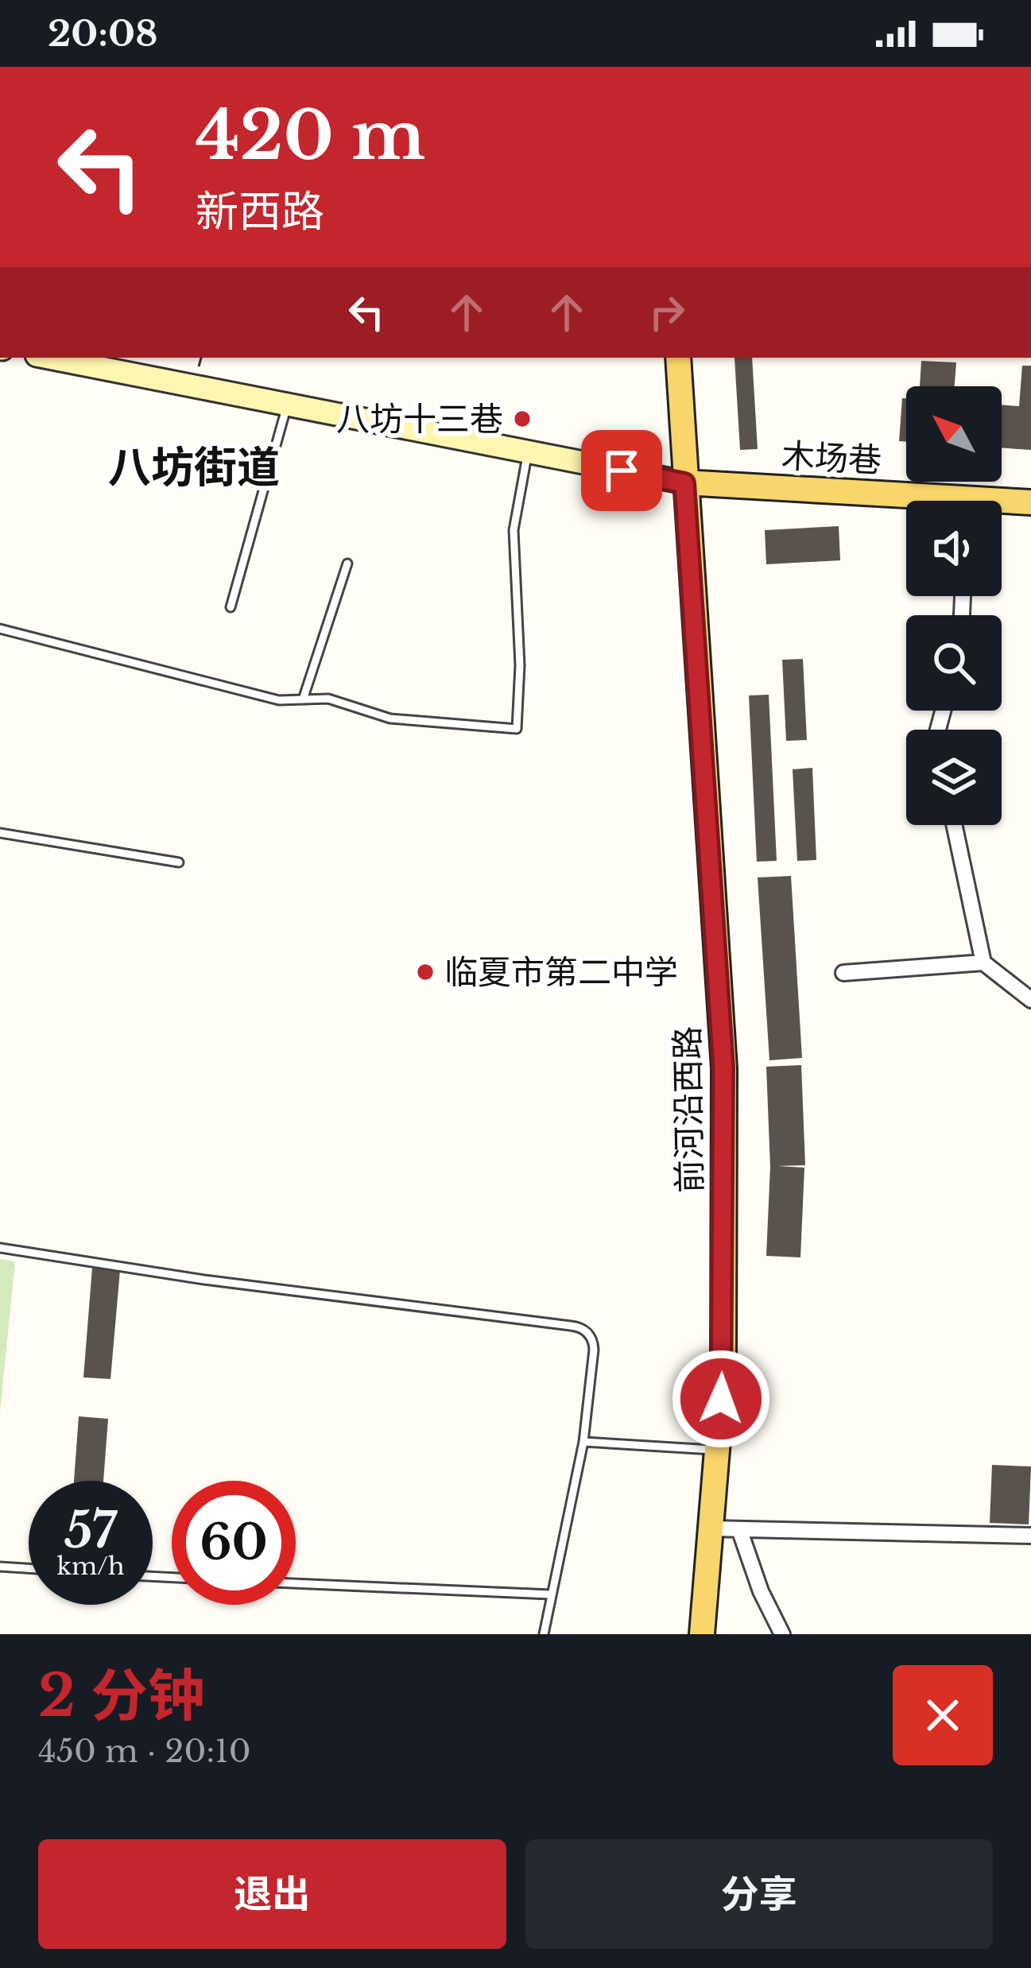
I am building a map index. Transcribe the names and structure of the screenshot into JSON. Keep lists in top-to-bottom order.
{
  "streets": {
    "main road": ["木场巷", "前河沿西路"]
  },
  "crossings": [
    ["木场巷", "前河沿西路"]
  ],
  "districts": ["八坊街道"],
  "places": ["八坊十三巷", "临夏市第二中学"],
  "north": "top left",
  "page": {
    "status": "20:08",
    "turn": ["420 m", "新西路"],
    "speed": "57 km/h",
    "limit": "60",
    "heading": ["2 分钟", "450 m · 20:10"],
    "buttons": ["退出", "分享"]
  }
}
